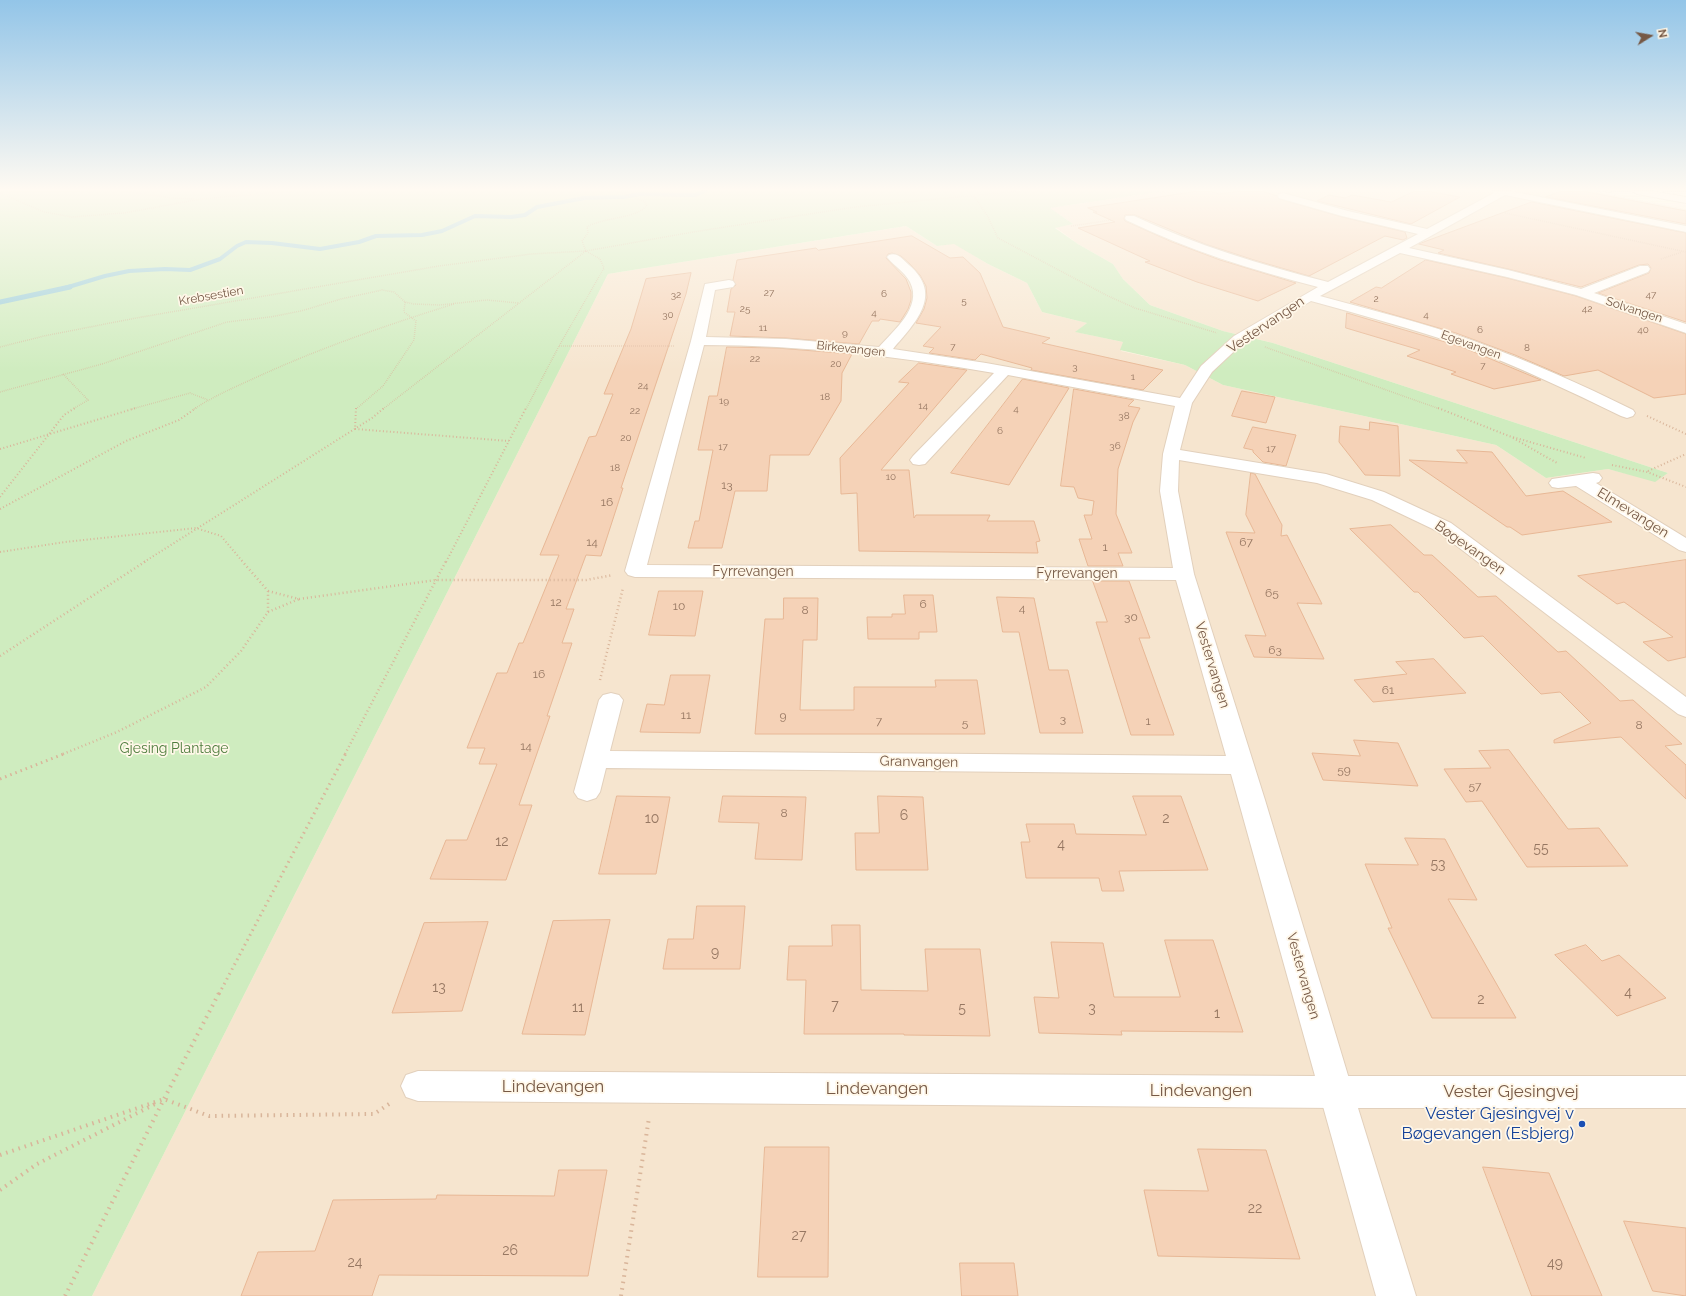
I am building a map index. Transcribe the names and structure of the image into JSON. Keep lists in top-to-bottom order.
{
  "streets": {
    "street": [
      "Solvangen",
      "Vestervangen",
      "Egevangen",
      "Birkevangen",
      "Elmevangen",
      "Bøgevangen",
      "Fyrrevangen",
      "Granvangen",
      "Lindevangen",
      "Vester Gjesingvej"
    ],
    "path": ["Krebsestien"]
  },
  "crossings": [
    ["Vestervangen", "Egevangen"],
    ["Vestervangen", "Birkevangen"],
    ["Vestervangen", "Bøgevangen"],
    ["Vestervangen", "Fyrrevangen"],
    ["Vestervangen", "Granvangen"],
    ["Vestervangen", "Lindevangen"],
    ["Vestervangen", "Vester Gjesingvej"],
    ["Lindevangen", "Vester Gjesingvej"]
  ],
  "parks": ["Gjesing Plantage"],
  "places": ["Vester Gjesingvej v Bøgevangen (Esbjerg)"],
  "house_numbers": [
    "27",
    "6",
    "32",
    "47",
    "2",
    "5",
    "25",
    "42",
    "4",
    "30",
    "4",
    "11",
    "6",
    "40",
    "9",
    "7",
    "8",
    "22",
    "20",
    "7",
    "3",
    "1",
    "24",
    "18",
    "19",
    "14",
    "4",
    "22",
    "38",
    "6",
    "20",
    "36",
    "17",
    "17",
    "18",
    "10",
    "13",
    "16",
    "14",
    "67",
    "1",
    "65",
    "12",
    "6",
    "10",
    "4",
    "8",
    "30",
    "63",
    "16",
    "61",
    "11",
    "9",
    "3",
    "7",
    "1",
    "5",
    "8",
    "14",
    "59",
    "57",
    "8",
    "6",
    "10",
    "2",
    "12",
    "4",
    "55",
    "53",
    "9",
    "13",
    "4",
    "2",
    "7",
    "11",
    "5",
    "3",
    "1",
    "22",
    "27",
    "26",
    "24",
    "49"
  ],
  "north": "right"
}
